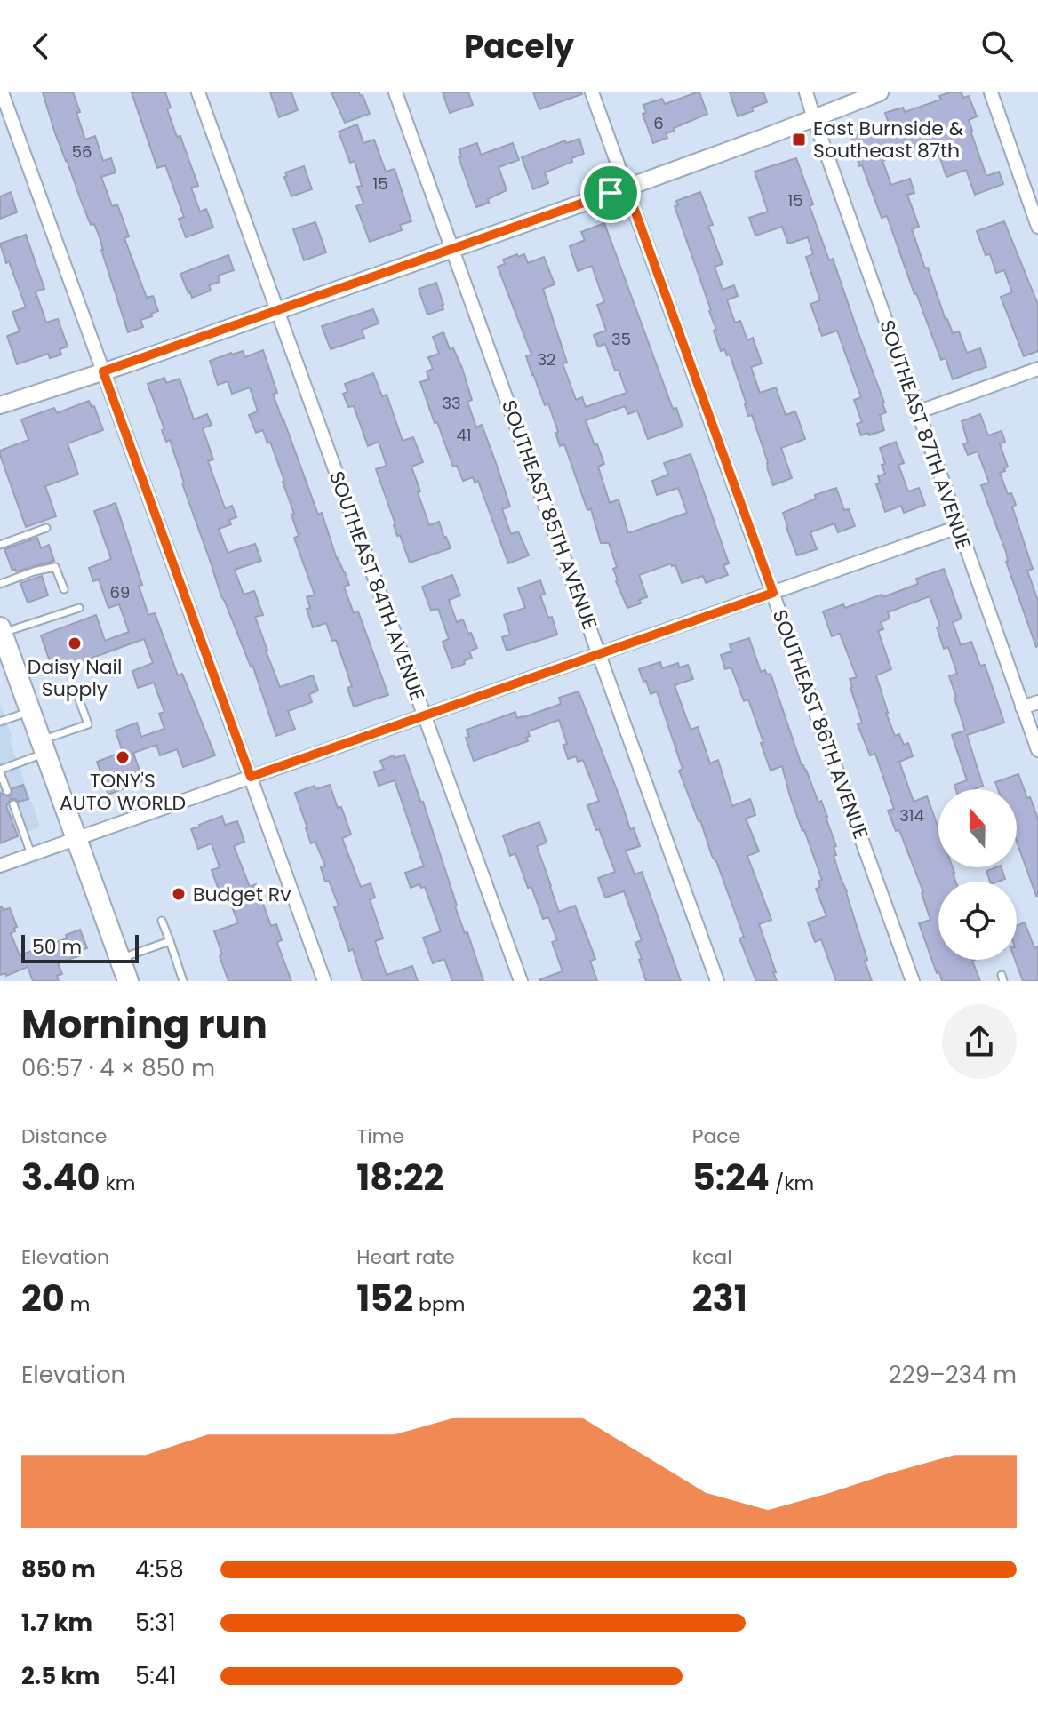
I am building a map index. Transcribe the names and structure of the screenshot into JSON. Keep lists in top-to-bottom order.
{
  "streets": {
    "street": [
      "SOUTHEAST 87TH AVENUE",
      "SOUTHEAST 85TH AVENUE",
      "SOUTHEAST 84TH AVENUE",
      "SOUTHEAST 86TH AVENUE"
    ]
  },
  "places": {
    "transit": ["East Burnside & Southeast 87th"],
    "other": ["Daisy Nail Supply", "TONY'S AUTO WORLD", "Budget Rv"]
  },
  "house_numbers": [
    "6",
    "56",
    "15",
    "15",
    "35",
    "32",
    "33",
    "41",
    "69",
    "314"
  ],
  "scale_bar": "50 m",
  "north": "top",
  "page": {
    "header": "Pacely",
    "scale": "50 m",
    "heading": ["Morning run", "06:57 · 4 × 850 m"],
    "stats": [
      ["Distance", "3.40 km"],
      ["Time", "18:22"],
      ["Pace", "5:24 /km"],
      ["Elevation", "20 m"],
      ["Heart rate", "152 bpm"],
      ["kcal", "231"]
    ],
    "chart": ["Elevation", "229–234 m"],
    "list": [
      {
        "name": "850 m",
        "note": "4:58"
      },
      {
        "name": "1.7 km",
        "note": "5:31"
      },
      {
        "name": "2.5 km",
        "note": "5:41"
      }
    ]
  }
}
